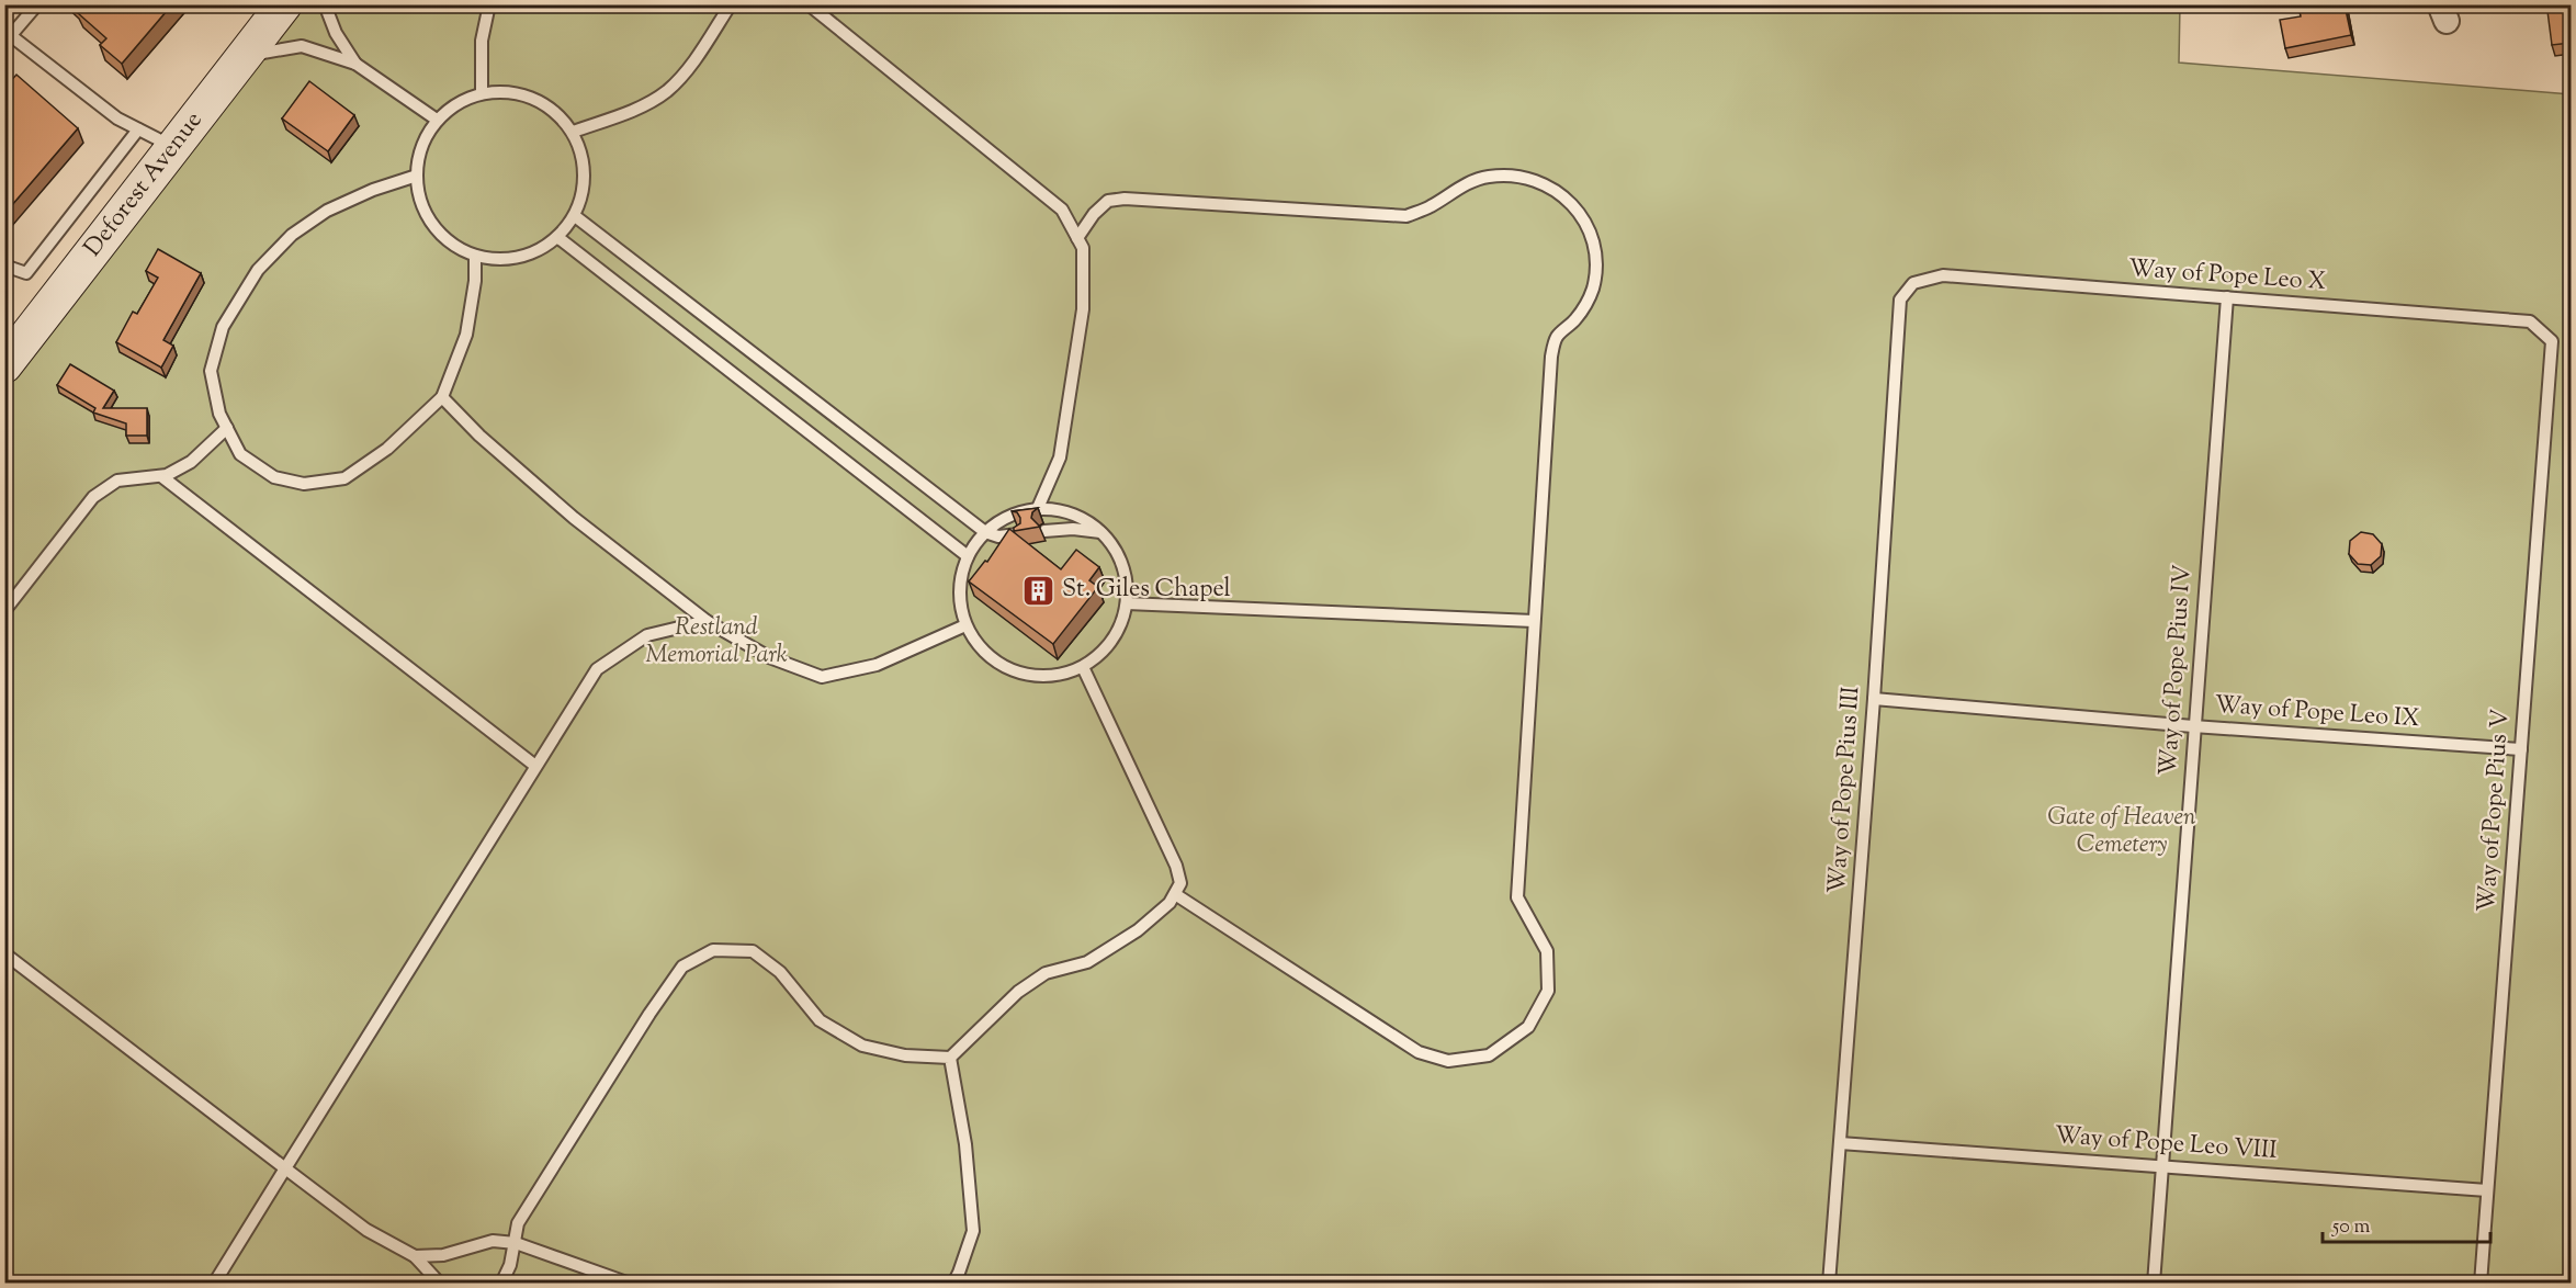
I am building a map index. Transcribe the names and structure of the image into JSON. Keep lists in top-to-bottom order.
{
  "streets": {
    "street": ["Deforest Avenue"],
    "lane": [
      "Way of Pope Leo X",
      "Way of Pope Pius IV",
      "Way of Pope Leo IX",
      "Way of Pope Pius III",
      "Way of Pope Pius V",
      "Way of Pope Leo VIII"
    ]
  },
  "crossings": [
    ["Way of Pope Leo X", "Way of Pope Pius IV"],
    ["Way of Pope Leo X", "Way of Pope Pius III"],
    ["Way of Pope Leo X", "Way of Pope Pius V"],
    ["Way of Pope Pius IV", "Way of Pope Leo IX"],
    ["Way of Pope Pius IV", "Way of Pope Leo VIII"],
    ["Way of Pope Leo IX", "Way of Pope Pius III"],
    ["Way of Pope Leo IX", "Way of Pope Pius V"],
    ["Way of Pope Pius III", "Way of Pope Leo VIII"],
    ["Way of Pope Pius V", "Way of Pope Leo VIII"]
  ],
  "parks": ["Restland Memorial Park", "Gate of Heaven Cemetery"],
  "places": {
    "building": ["St. Giles Chapel"]
  },
  "scale_bar": "50 m"
}
